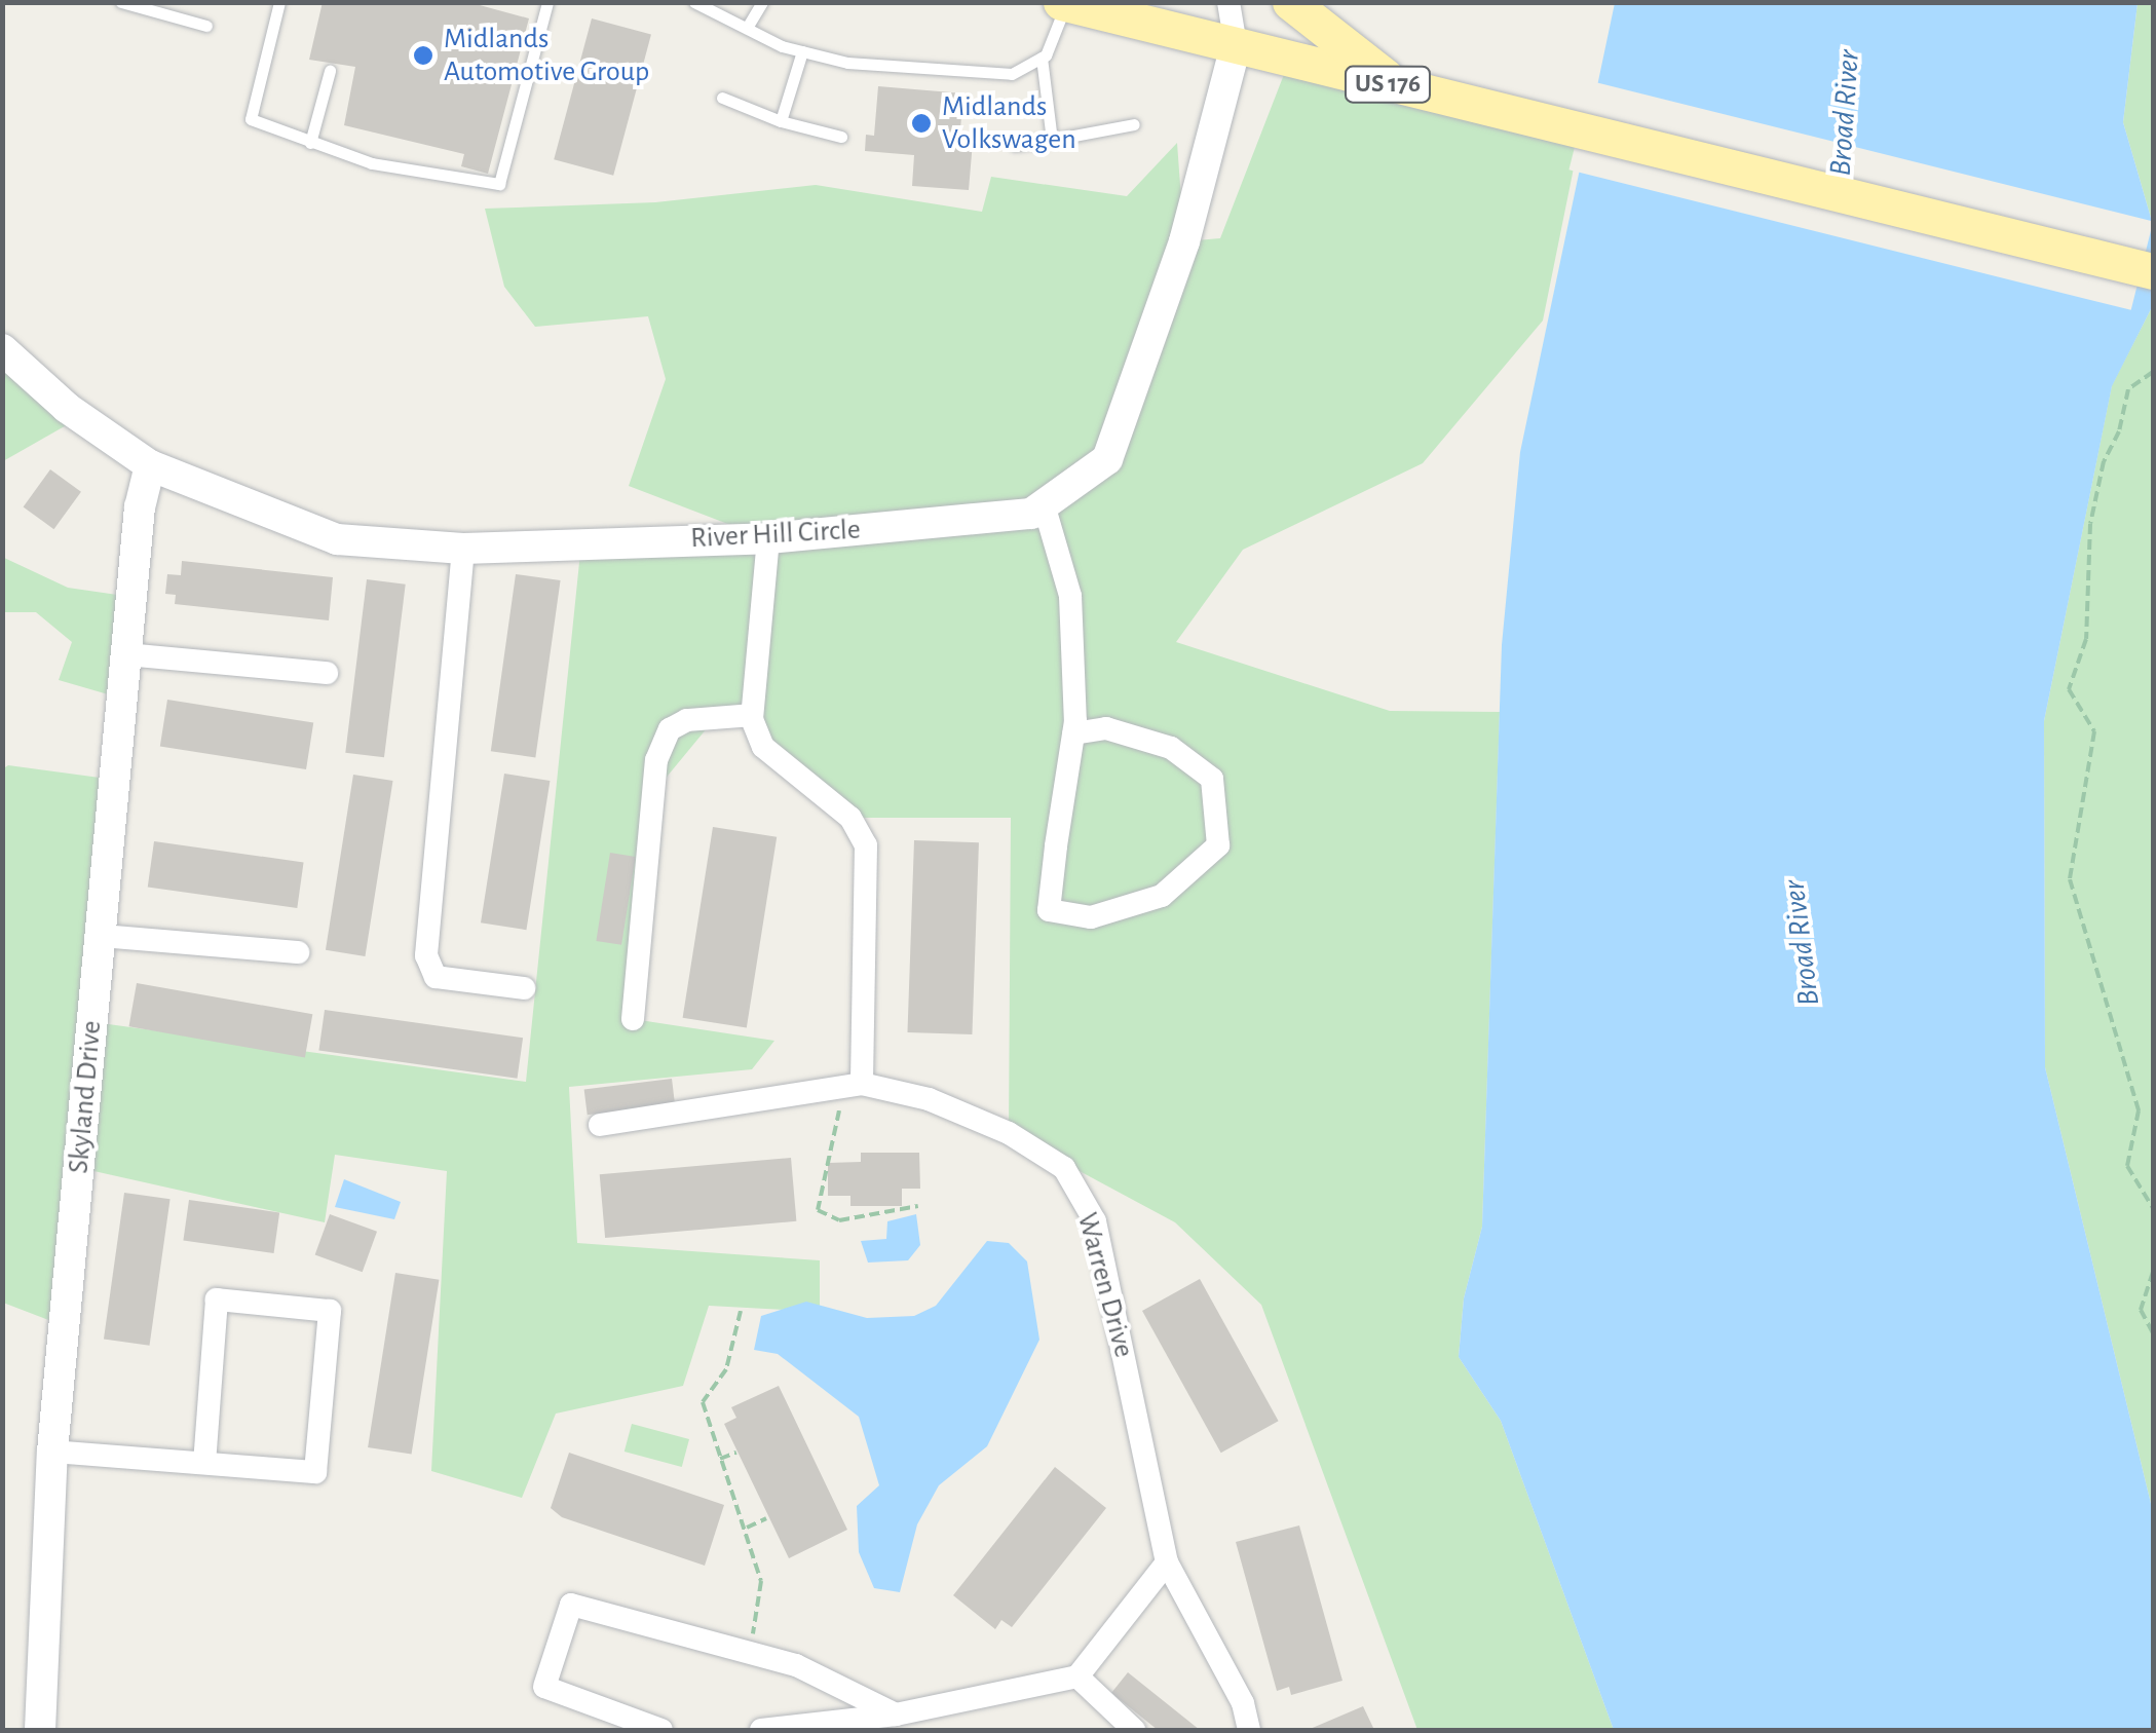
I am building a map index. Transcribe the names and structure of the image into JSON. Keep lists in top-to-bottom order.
{
  "streets": {
    "main road": ["US 176"],
    "street": ["River Hill Circle", "Skyland Drive", "Warren Drive"]
  },
  "crossings": [
    ["US 176", "River Hill Circle"],
    ["River Hill Circle", "Skyland Drive"]
  ],
  "water": ["Broad River"],
  "places": ["Midlands Automotive Group", "Midlands Volkswagen"]
}
